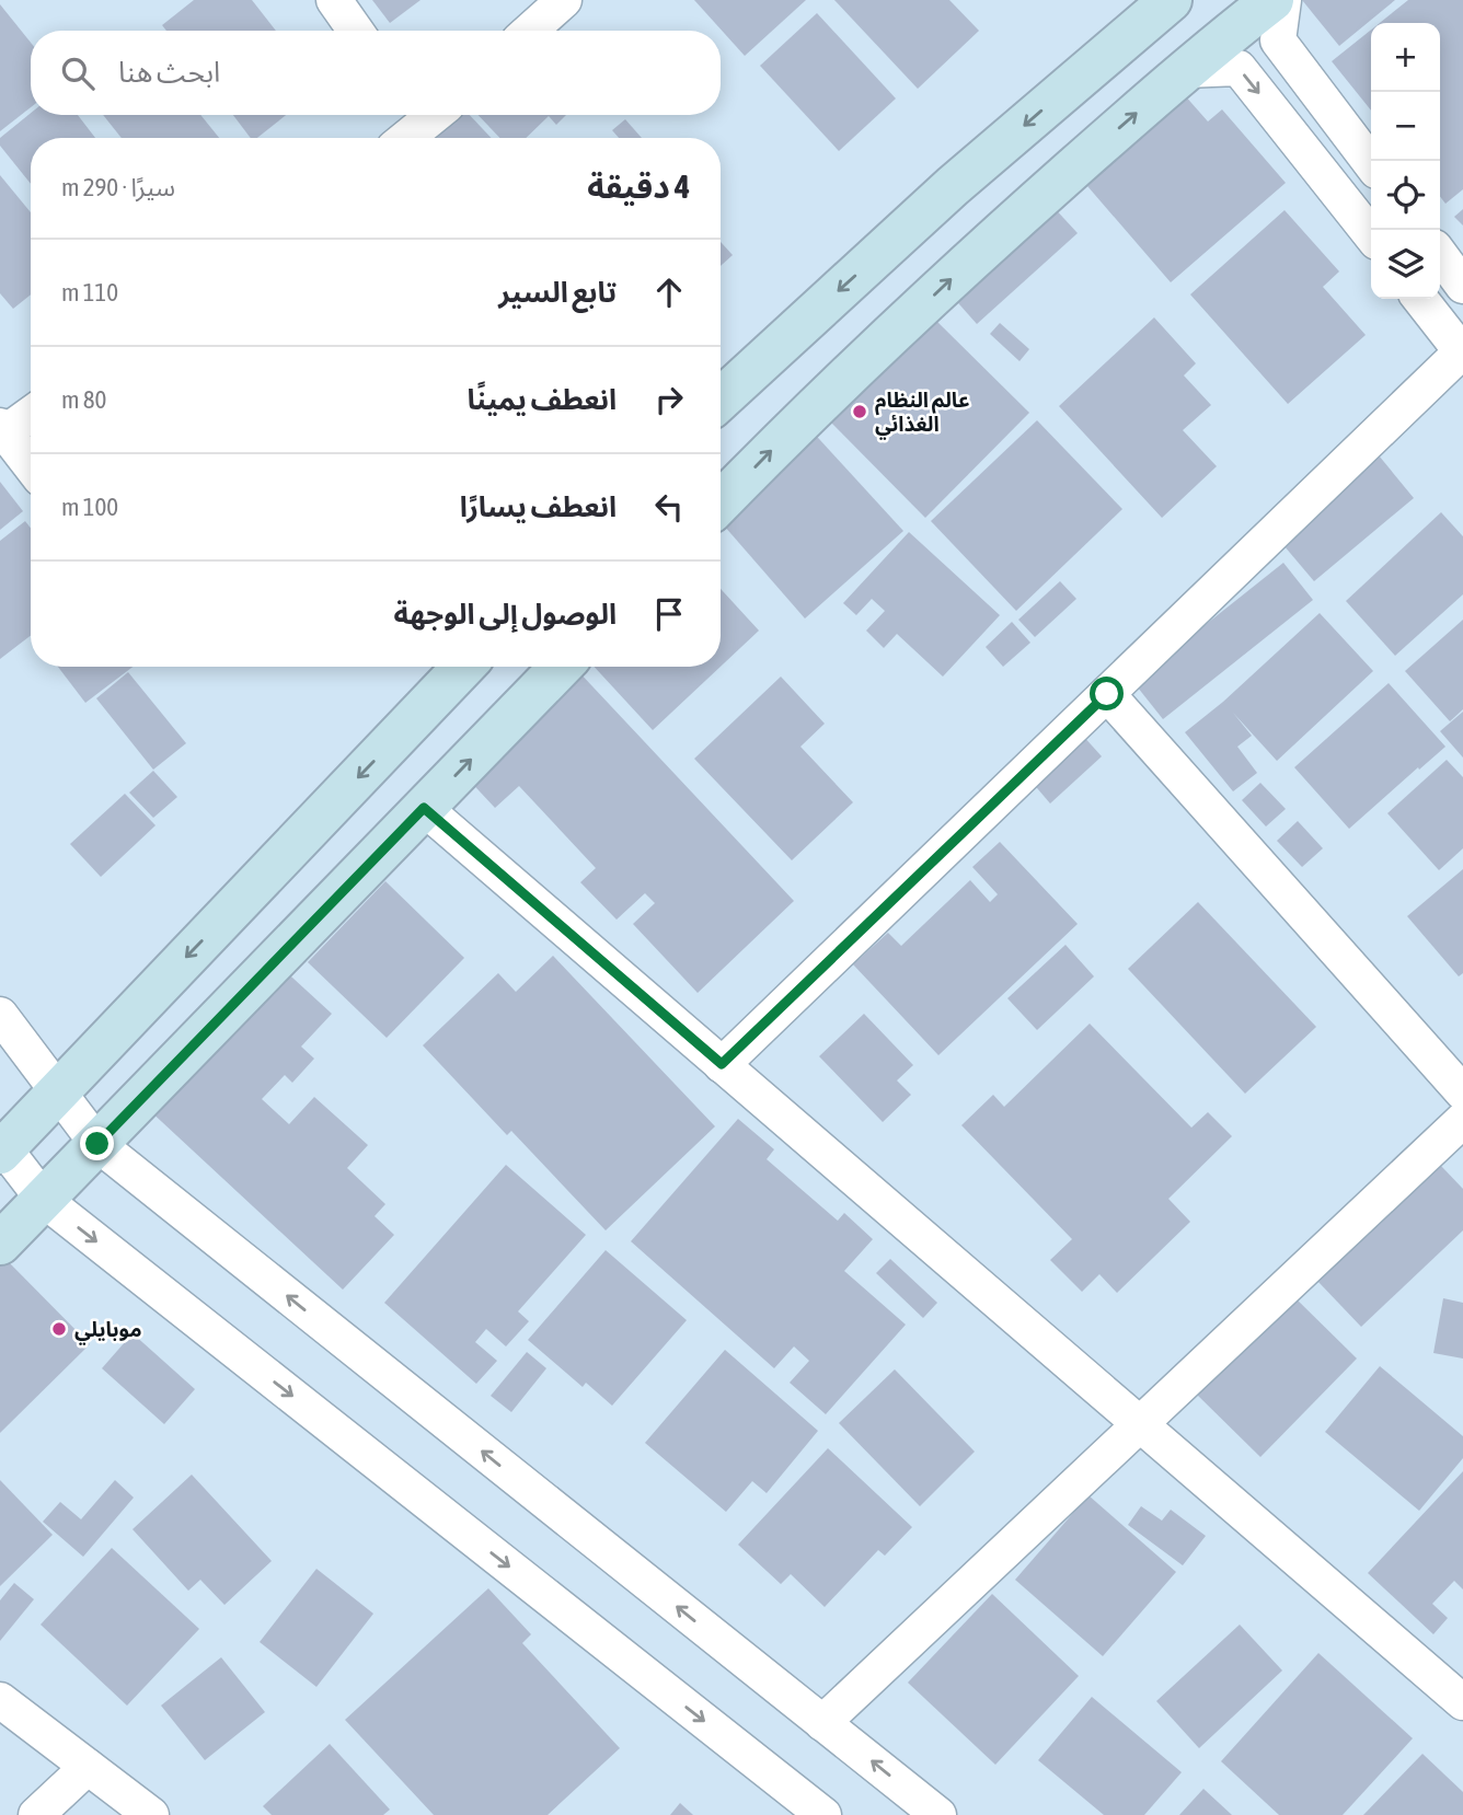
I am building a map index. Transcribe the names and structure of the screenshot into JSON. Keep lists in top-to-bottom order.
{
  "places": ["عالم النظام الغذائي", "موبايلي"],
  "page": {
    "map_buttons": ["+", "−"],
    "search": "ابحث هنا",
    "heading": ["4 دقيقة", "سيرًا · 290 m"],
    "list": [
      ["تابع السير", "110 m"],
      ["انعطف يمينًا", "80 m"],
      ["انعطف يسارًا", "100 m"],
      "الوصول إلى الوجهة"
    ]
  }
}
